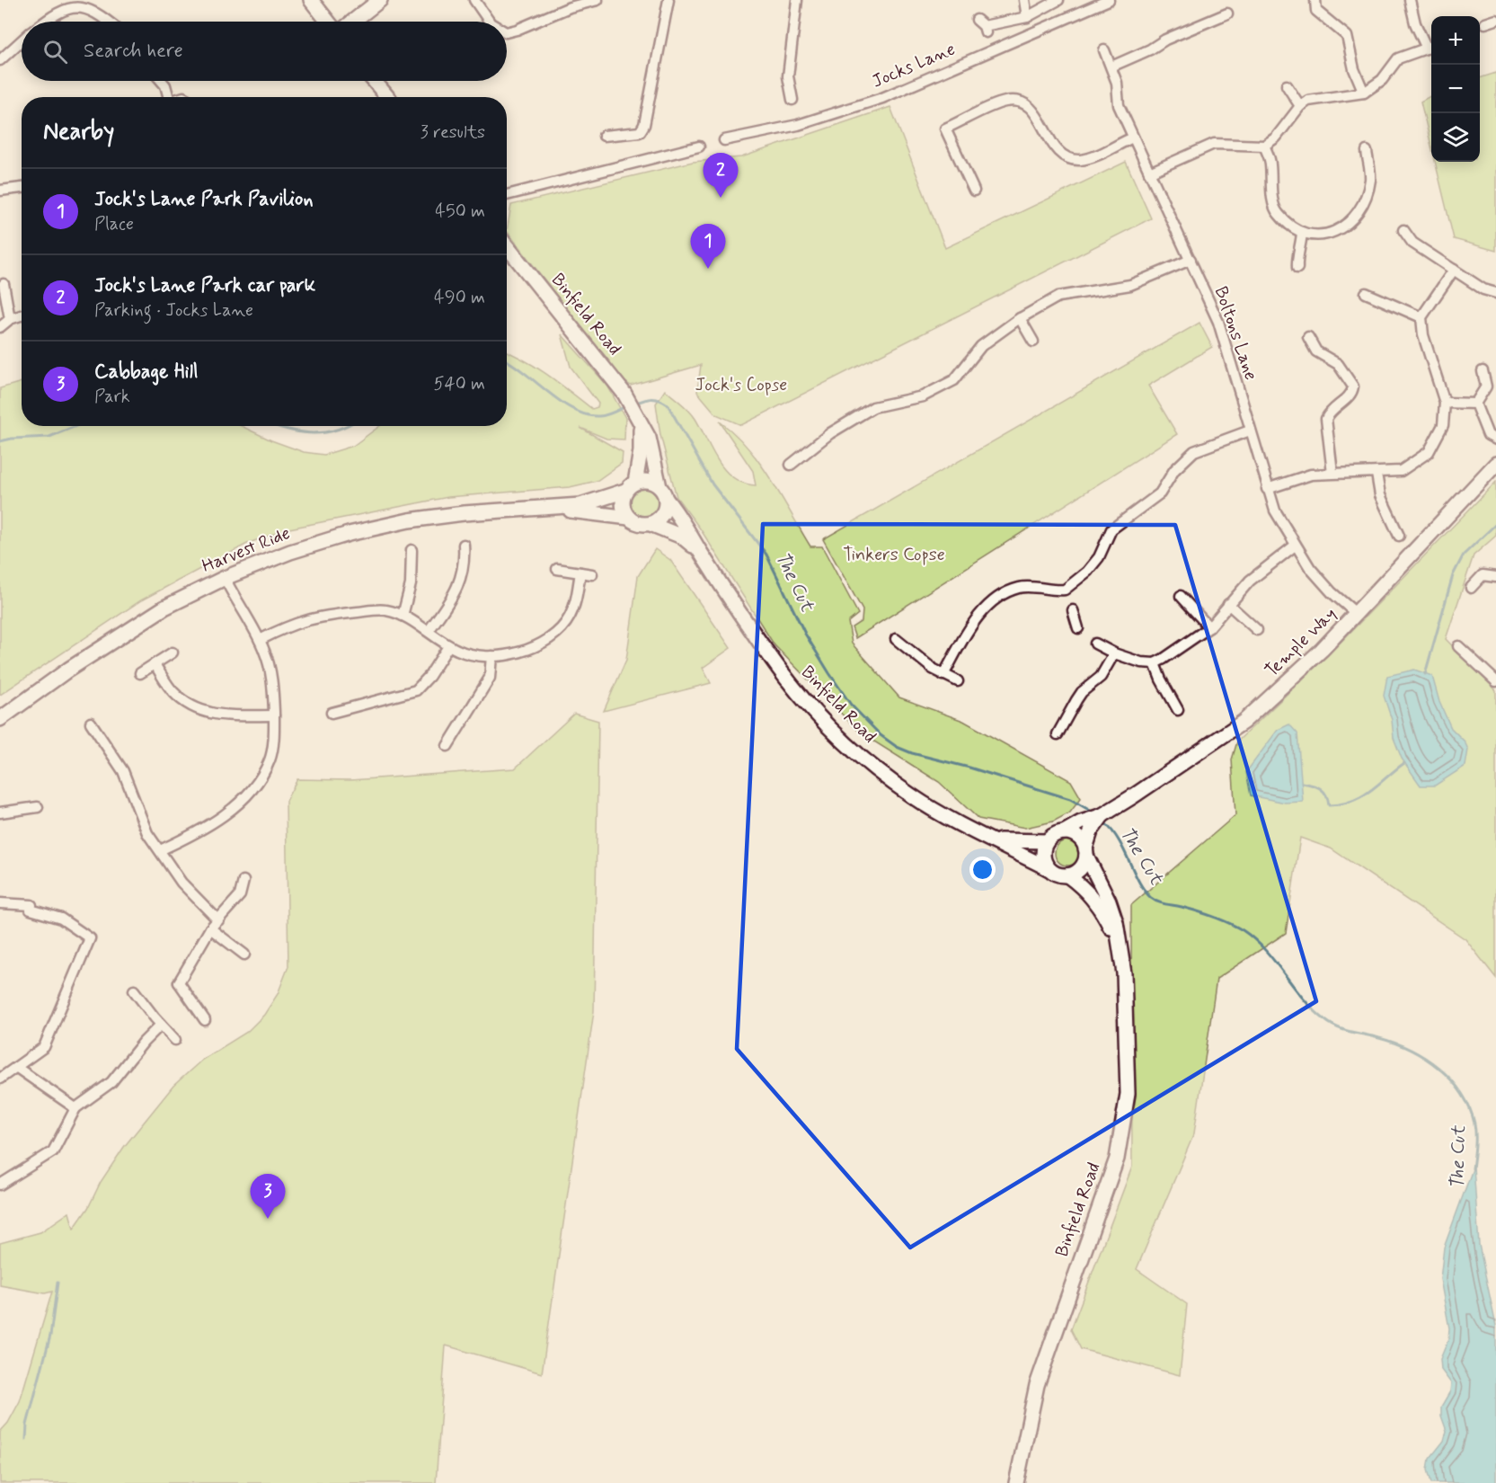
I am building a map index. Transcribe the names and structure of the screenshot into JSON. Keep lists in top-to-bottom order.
{
  "streets": {
    "main road": ["Binfield Road", "Harvest Ride", "Temple Way"],
    "street": ["Jocks Lane", "Boltons Lane"]
  },
  "crossings": [
    ["Binfield Road", "Harvest Ride"],
    ["Binfield Road", "Temple Way"],
    ["Boltons Lane", "Temple Way"]
  ],
  "water": ["The Cut"],
  "parks": ["Jock's Copse", "Tinkers Copse"],
  "page": {
    "map_buttons": ["+", "−"],
    "search": "Search here",
    "heading": ["Nearby", "3 results"],
    "pins": ["2", "1", "3"],
    "list": [
      {
        "mark": "1",
        "name": "Jock's Lane Park Pavilion",
        "note": "Place",
        "value": "450 m"
      },
      {
        "mark": "2",
        "name": "Jock's Lane Park car park",
        "note": "Parking · Jocks Lane",
        "value": "490 m"
      },
      {
        "mark": "3",
        "name": "Cabbage Hill",
        "note": "Park",
        "value": "540 m"
      }
    ]
  }
}
